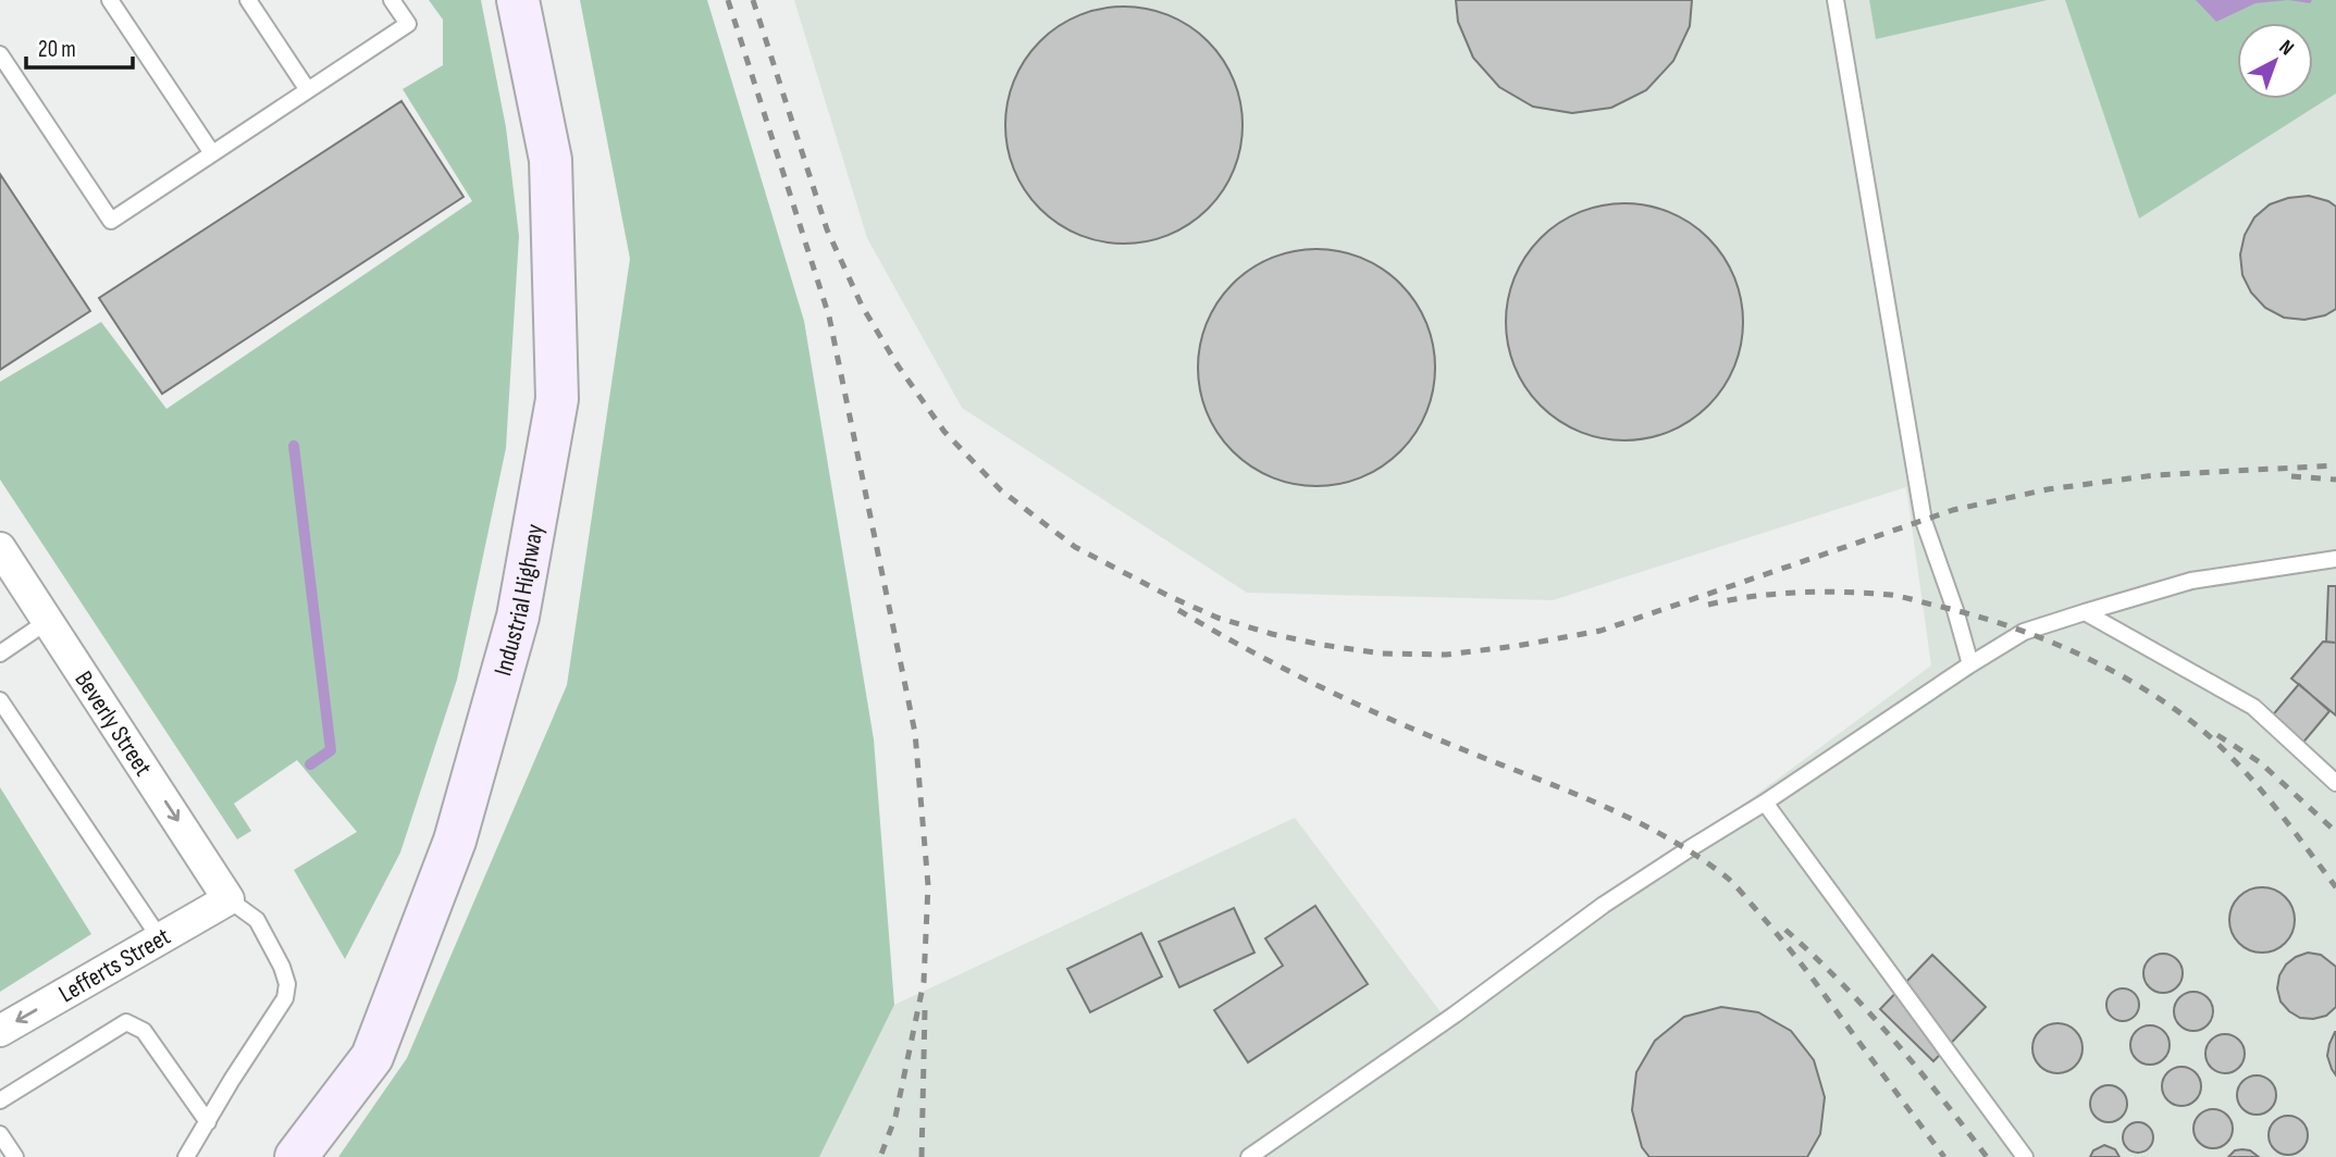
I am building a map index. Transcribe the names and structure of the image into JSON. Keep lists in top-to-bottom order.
{
  "streets": {
    "main road": ["Industrial Highway"],
    "street": ["Beverly Street", "Lefferts Street"]
  },
  "crossings": [
    ["Beverly Street", "Lefferts Street"]
  ],
  "one_way": ["Beverly Street", "Lefferts Street"],
  "scale_bar": "20 m",
  "north": "top right"
}
